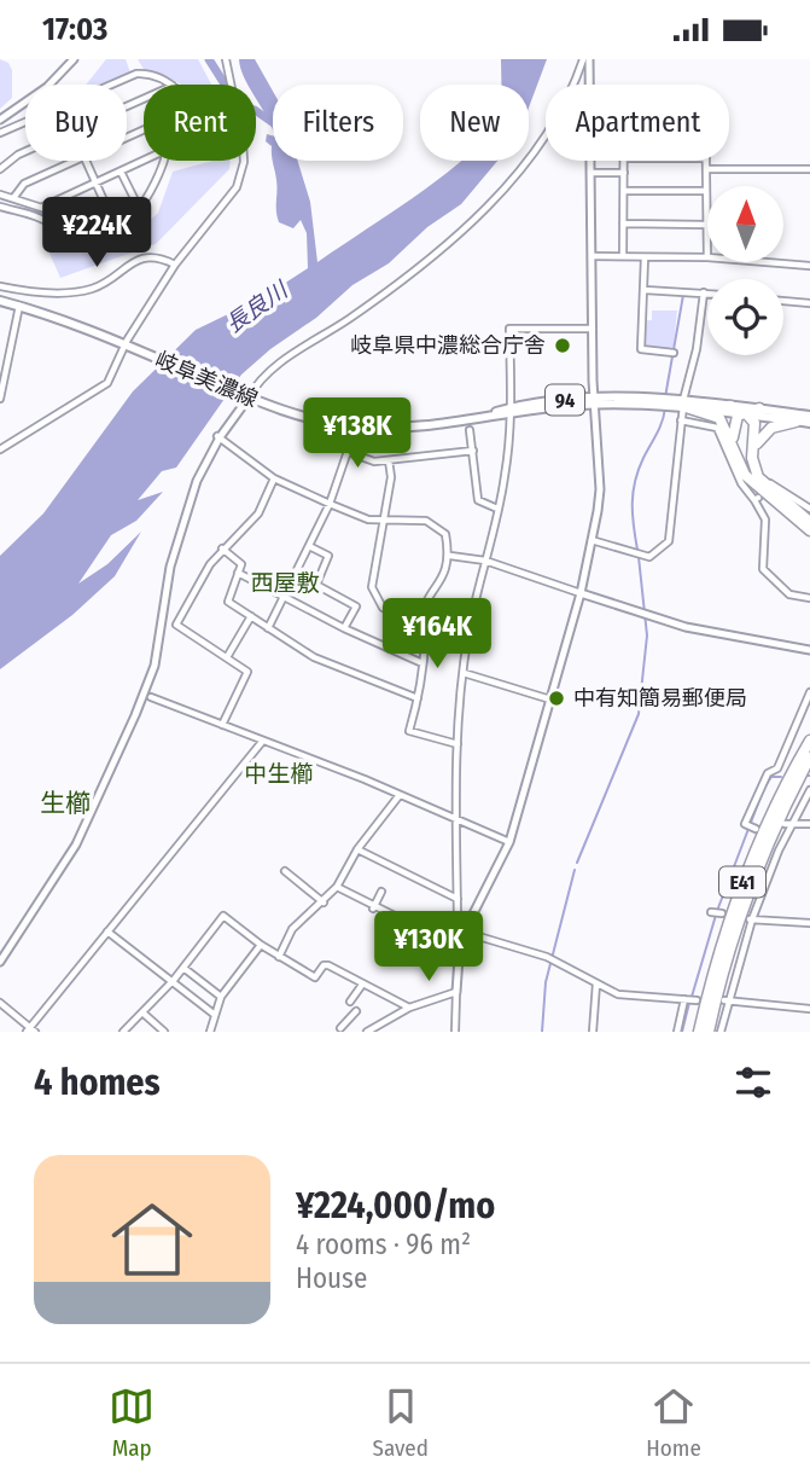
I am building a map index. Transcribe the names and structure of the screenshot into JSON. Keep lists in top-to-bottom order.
{
  "streets": {
    "highway": ["E41"],
    "main road": ["岐阜美濃線", "94"]
  },
  "districts": ["西屋敷", "中生櫛", "生櫛"],
  "water": ["長良川"],
  "places": ["岐阜県中濃総合庁舎", "中有知簡易郵便局"],
  "north": "top",
  "page": {
    "status": "17:03",
    "chip": [
      "Buy",
      "Rent",
      "Filters",
      "New",
      "Apartment"
    ],
    "price": [
      "¥224K",
      "¥138K",
      "¥164K",
      "¥130K"
    ],
    "heading": "4 homes",
    "list": [
      {
        "name": "¥224,000/mo",
        "note": "4 rooms · 96 m² · House"
      }
    ],
    "tabs": ["Map", "Saved", "Home"]
  }
}
